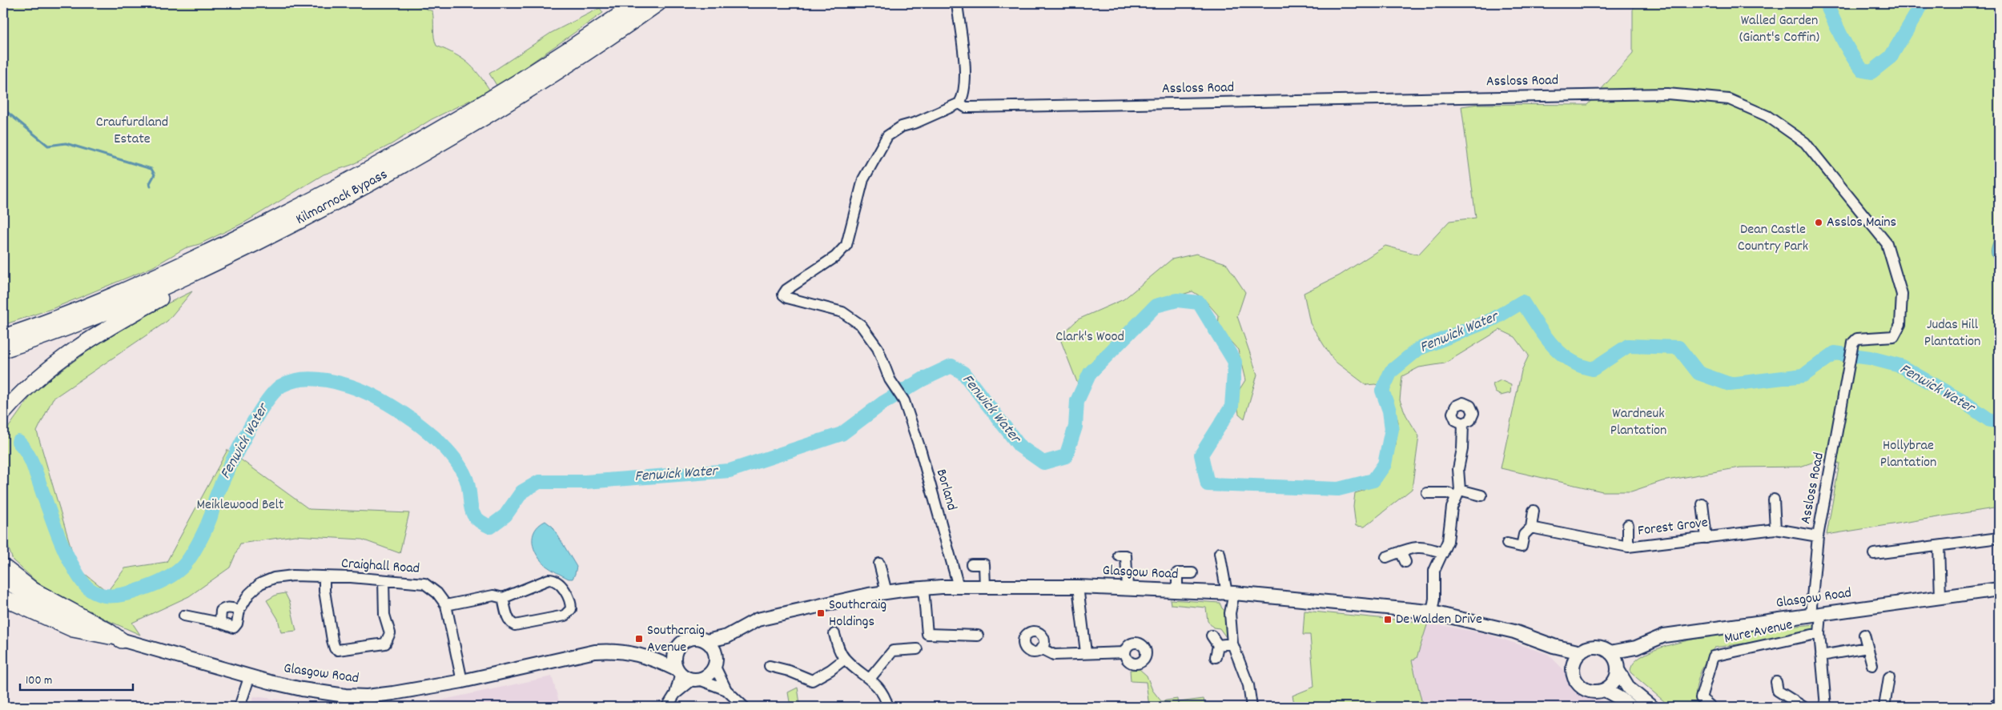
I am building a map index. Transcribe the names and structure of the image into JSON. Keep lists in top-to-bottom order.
{
  "streets": {
    "highway": ["Kilmarnock Bypass"],
    "main road": ["Glasgow Road"],
    "street": [
      "Assloss Road",
      "Borland",
      "Forest Grove",
      "Craighall Road",
      "Mure Avenue"
    ]
  },
  "crossings": [
    ["Assloss Road", "Borland"],
    ["Assloss Road", "Forest Grove"],
    ["Assloss Road", "Glasgow Road"],
    ["Assloss Road", "Mure Avenue"],
    ["Borland", "Glasgow Road"],
    ["Craighall Road", "Glasgow Road"]
  ],
  "water": ["Fenwick Water"],
  "parks": [
    "Walled Garden (Giant's Coffin)",
    "Craufurdland Estate",
    "Dean Castle Country Park",
    "Judas Hill Plantation",
    "Clark's Wood",
    "Wardneuk Plantation",
    "Hollybrae Plantation",
    "Meiklewood Belt"
  ],
  "places": {
    "other": ["Asslos Mains"],
    "transit": ["Southcraig Holdings", "De Walden Drive", "Southcraig Avenue"]
  },
  "scale_bar": "100 m"
}
